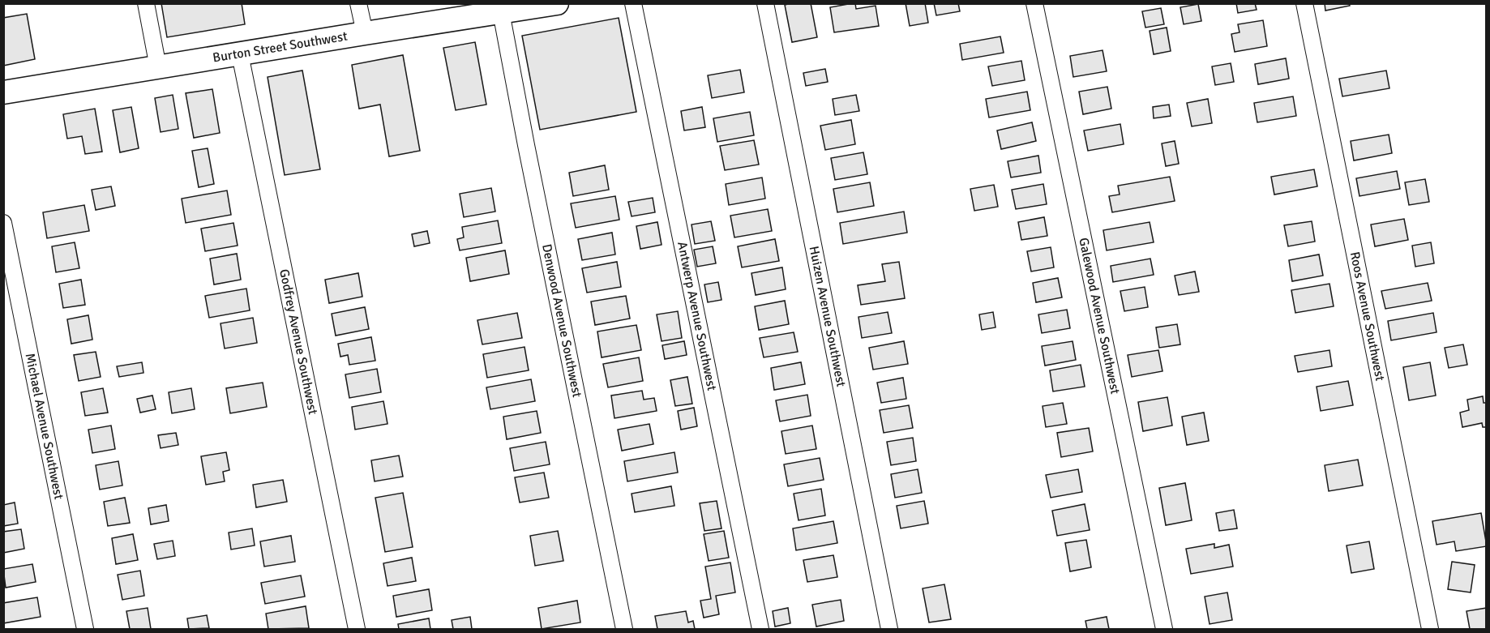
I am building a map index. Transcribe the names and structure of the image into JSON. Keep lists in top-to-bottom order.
{
  "streets": {
    "main road": ["Burton Street Southwest"],
    "street": [
      "Huizen Avenue Southwest",
      "Galewood Avenue Southwest",
      "Roos Avenue Southwest",
      "Antwerp Avenue Southwest",
      "Denwood Avenue Southwest",
      "Godfrey Avenue Southwest",
      "Michael Avenue Southwest"
    ]
  },
  "crossings": [
    ["Burton Street Southwest", "Denwood Avenue Southwest"],
    ["Burton Street Southwest", "Godfrey Avenue Southwest"]
  ]
}
